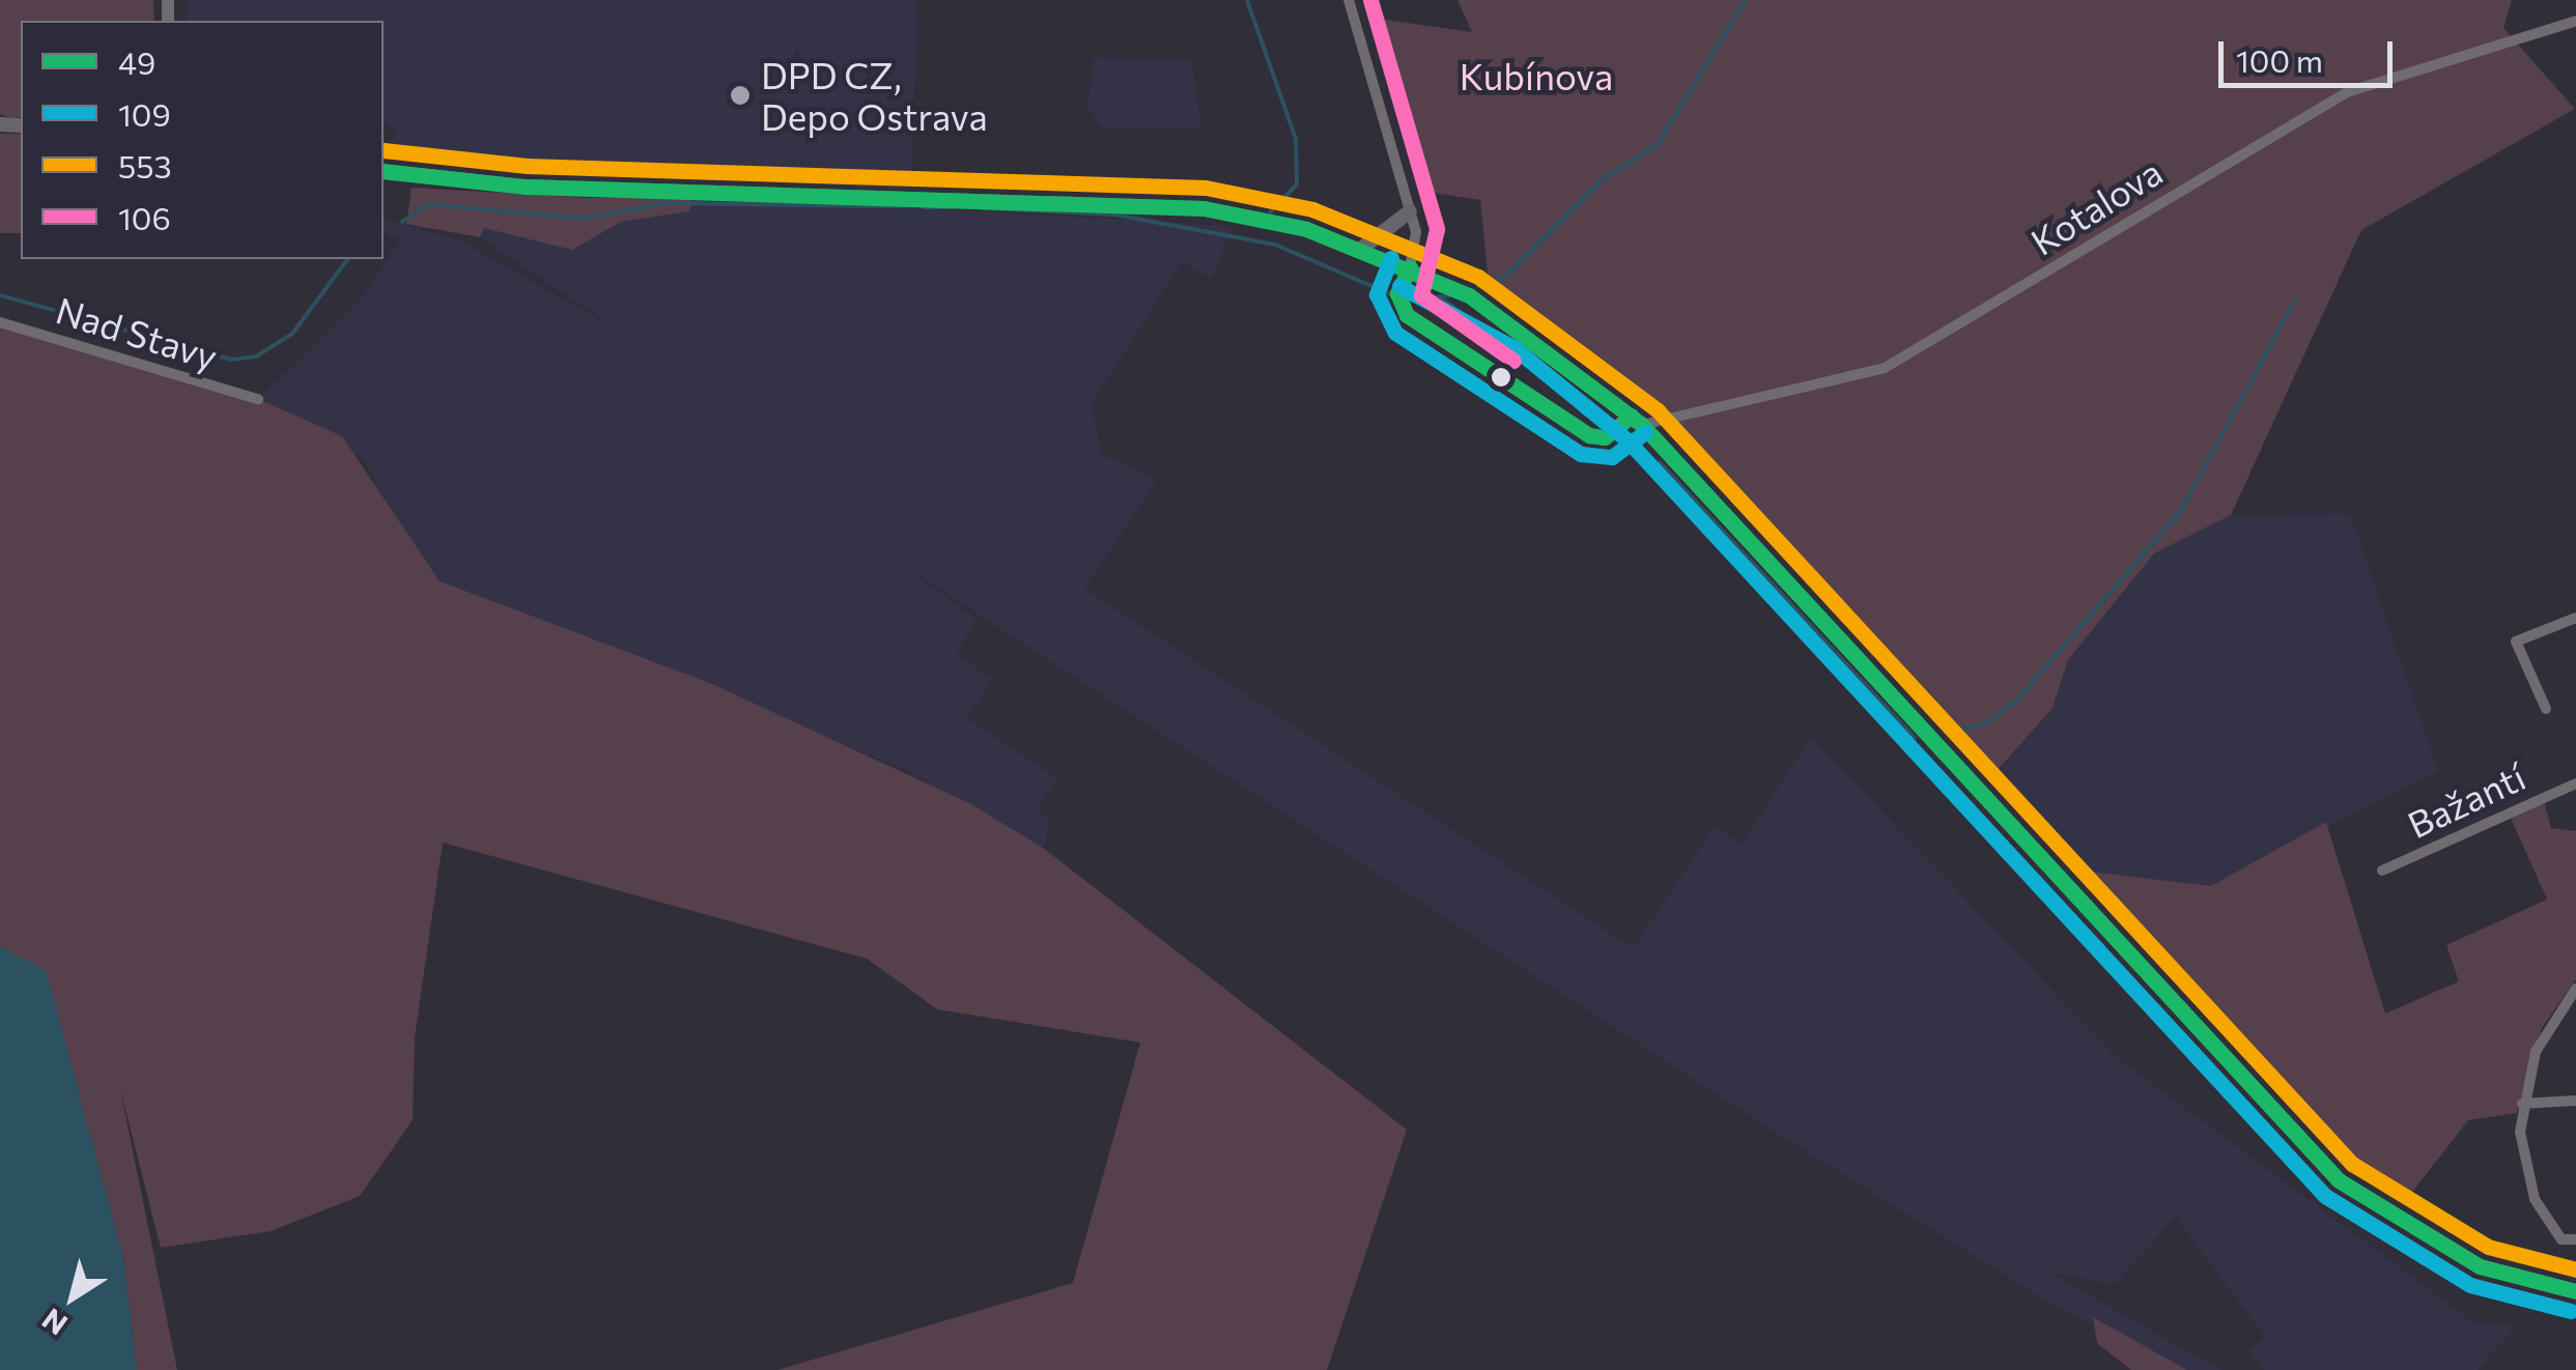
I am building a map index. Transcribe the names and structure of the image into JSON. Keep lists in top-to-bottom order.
{
  "streets": {
    "street": ["Kotalova", "Nad Stavy", "Bažantí"]
  },
  "parks": ["Kubínova"],
  "places": ["DPD CZ, Depo Ostrava"],
  "lines": [
    "transit line 106",
    "transit line 553",
    "transit line 49",
    "transit line 109"
  ],
  "legend": [
    "49",
    "109",
    "553",
    "106"
  ],
  "scale_bar": "100 m",
  "north": "bottom left"
}
